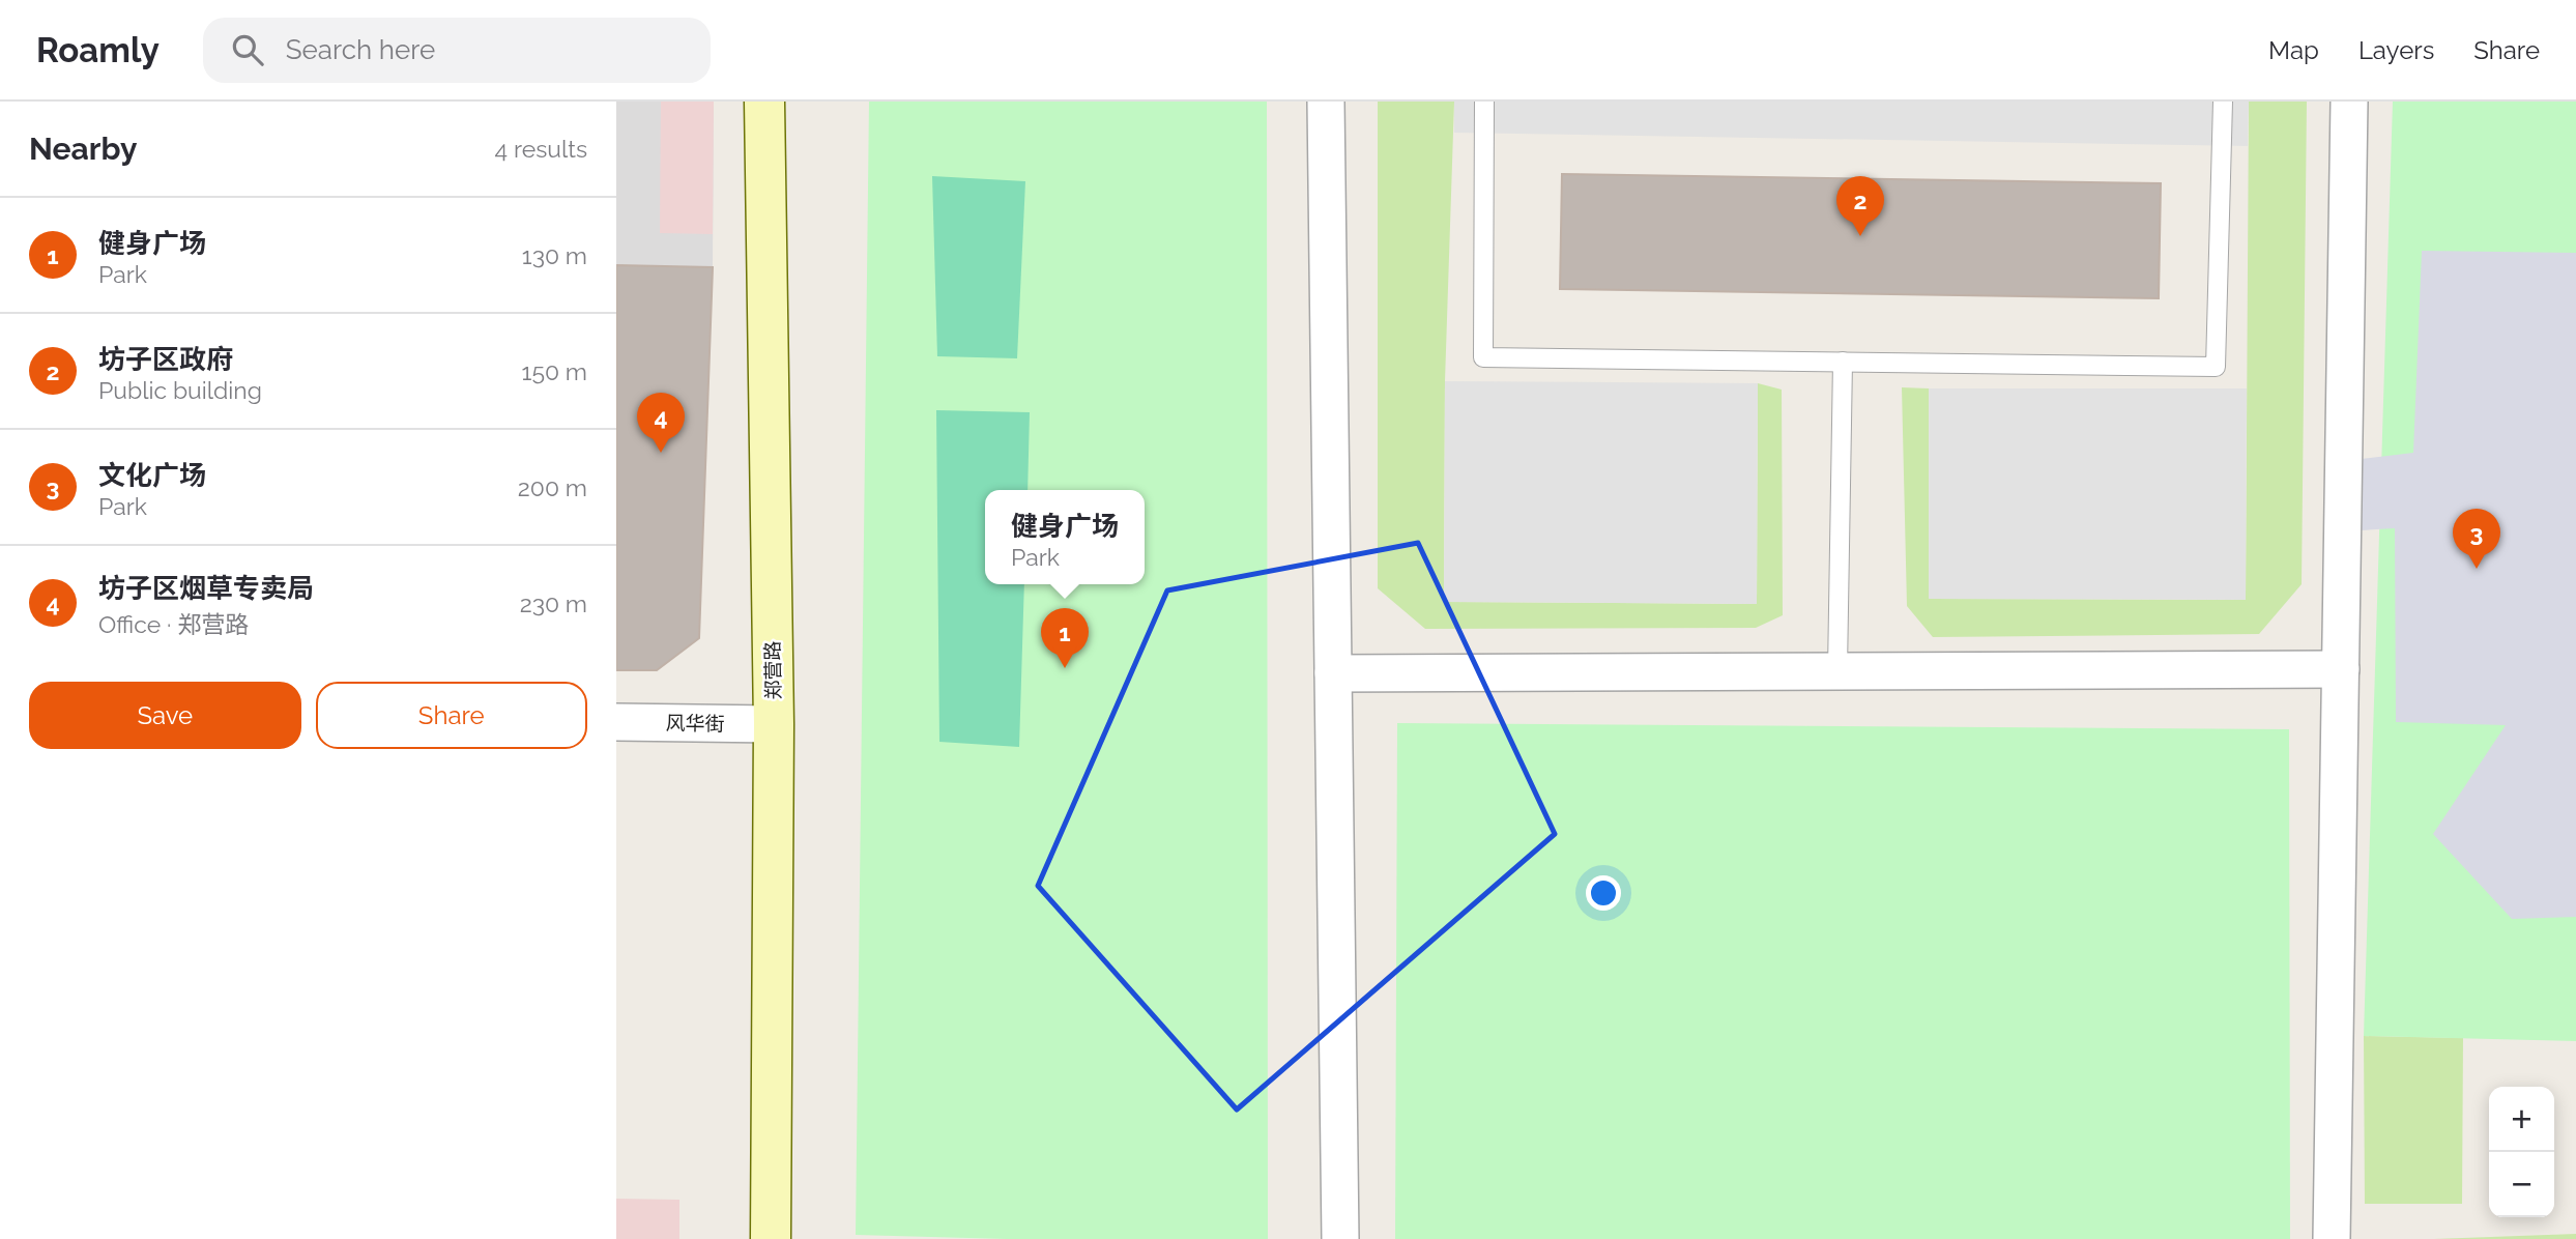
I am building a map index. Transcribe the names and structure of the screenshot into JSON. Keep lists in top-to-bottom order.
{
  "streets": {
    "street": ["郑营路", "风华街"]
  },
  "crossings": [
    ["郑营路", "风华街"]
  ],
  "page": {
    "header": "Roamly",
    "search": "Search here",
    "nav": ["Map", "Layers", "Share"],
    "heading": ["Nearby", "4 results"],
    "pins": [
      "2",
      "4",
      "3",
      "1"
    ],
    "list": [
      {
        "mark": "1",
        "name": "健身广场",
        "note": "Park",
        "value": "130 m"
      },
      {
        "mark": "2",
        "name": "坊子区政府",
        "note": "Public building",
        "value": "150 m"
      },
      {
        "mark": "3",
        "name": "文化广场",
        "note": "Park",
        "value": "200 m"
      },
      {
        "mark": "4",
        "name": "坊子区烟草专卖局",
        "note": "Office · 郑营路",
        "value": "230 m"
      }
    ],
    "popup": ["健身广场", "Park"],
    "buttons": ["Save", "Share"],
    "map_buttons": ["+", "−"]
  }
}
